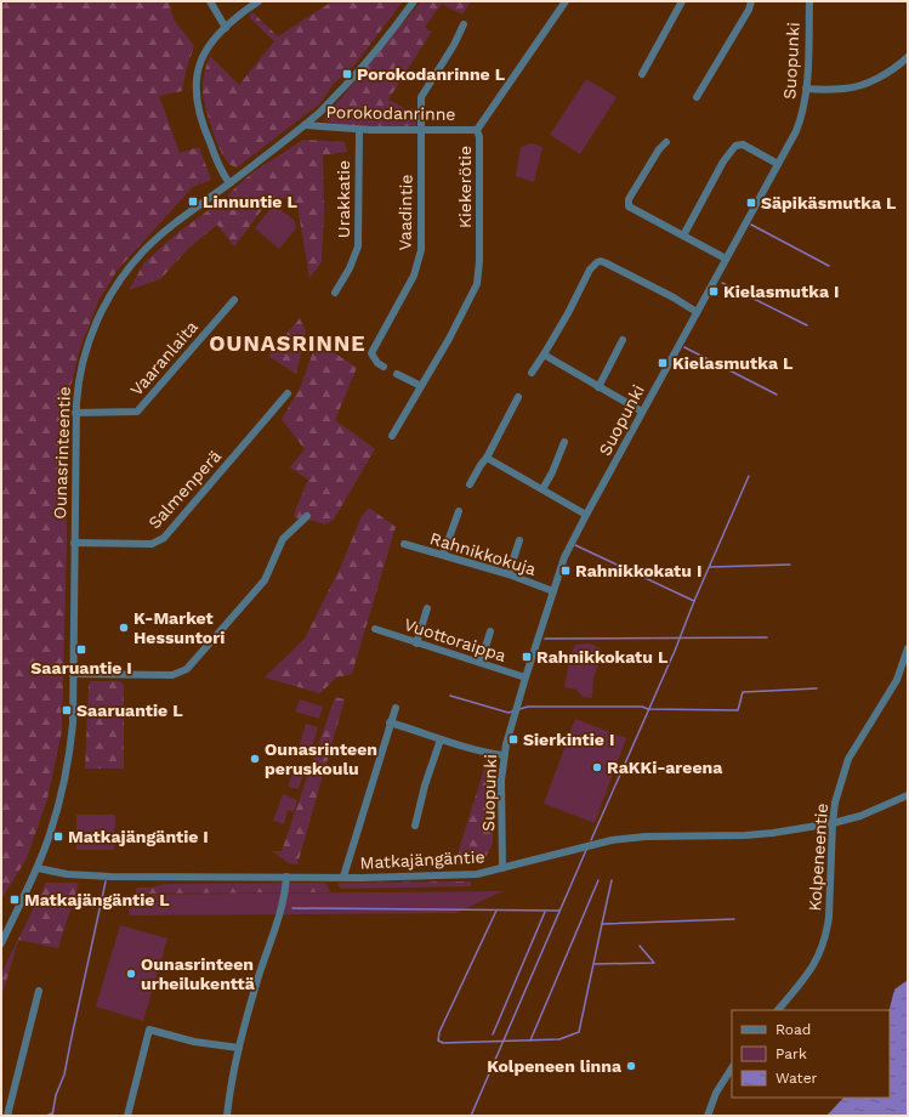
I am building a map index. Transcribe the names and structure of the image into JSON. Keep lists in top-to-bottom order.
{
  "streets": {
    "street": [
      "Suopunki",
      "Porokodanrinne",
      "Kiekerötie",
      "Urakkatie",
      "Vaadintie",
      "Vaaranlaita",
      "Ounasrinteentie",
      "Salmenperä",
      "Rahnikkokuja",
      "Vuottoraippa",
      "Kolpeneentie",
      "Matkajängäntie"
    ]
  },
  "crossings": [
    ["Suopunki", "Rahnikkokuja"],
    ["Suopunki", "Vuottoraippa"],
    ["Suopunki", "Matkajängäntie"],
    ["Porokodanrinne", "Kiekerötie"],
    ["Porokodanrinne", "Urakkatie"],
    ["Porokodanrinne", "Vaadintie"],
    ["Porokodanrinne", "Ounasrinteentie"],
    ["Vaaranlaita", "Ounasrinteentie"],
    ["Ounasrinteentie", "Salmenperä"],
    ["Ounasrinteentie", "Matkajängäntie"],
    ["Kolpeneentie", "Matkajängäntie"]
  ],
  "districts": ["OUNASRINNE"],
  "places": {
    "transit": [
      "Porokodanrinne L",
      "Linnuntie L",
      "Säpikäsmutka L",
      "Kielasmutka I",
      "Kielasmutka L",
      "Rahnikkokatu I",
      "Saaruantie I",
      "Rahnikkokatu L",
      "Saaruantie L",
      "Sierkintie I",
      "Matkajängäntie I",
      "Matkajängäntie L"
    ],
    "other": [
      "K-Market Hessuntori",
      "Ounasrinteen peruskoulu",
      "RaKKi-areena",
      "Ounasrinteen urheilukenttä",
      "Kolpeneen linna"
    ]
  },
  "legend": ["Road", "Park", "Water"]
}
